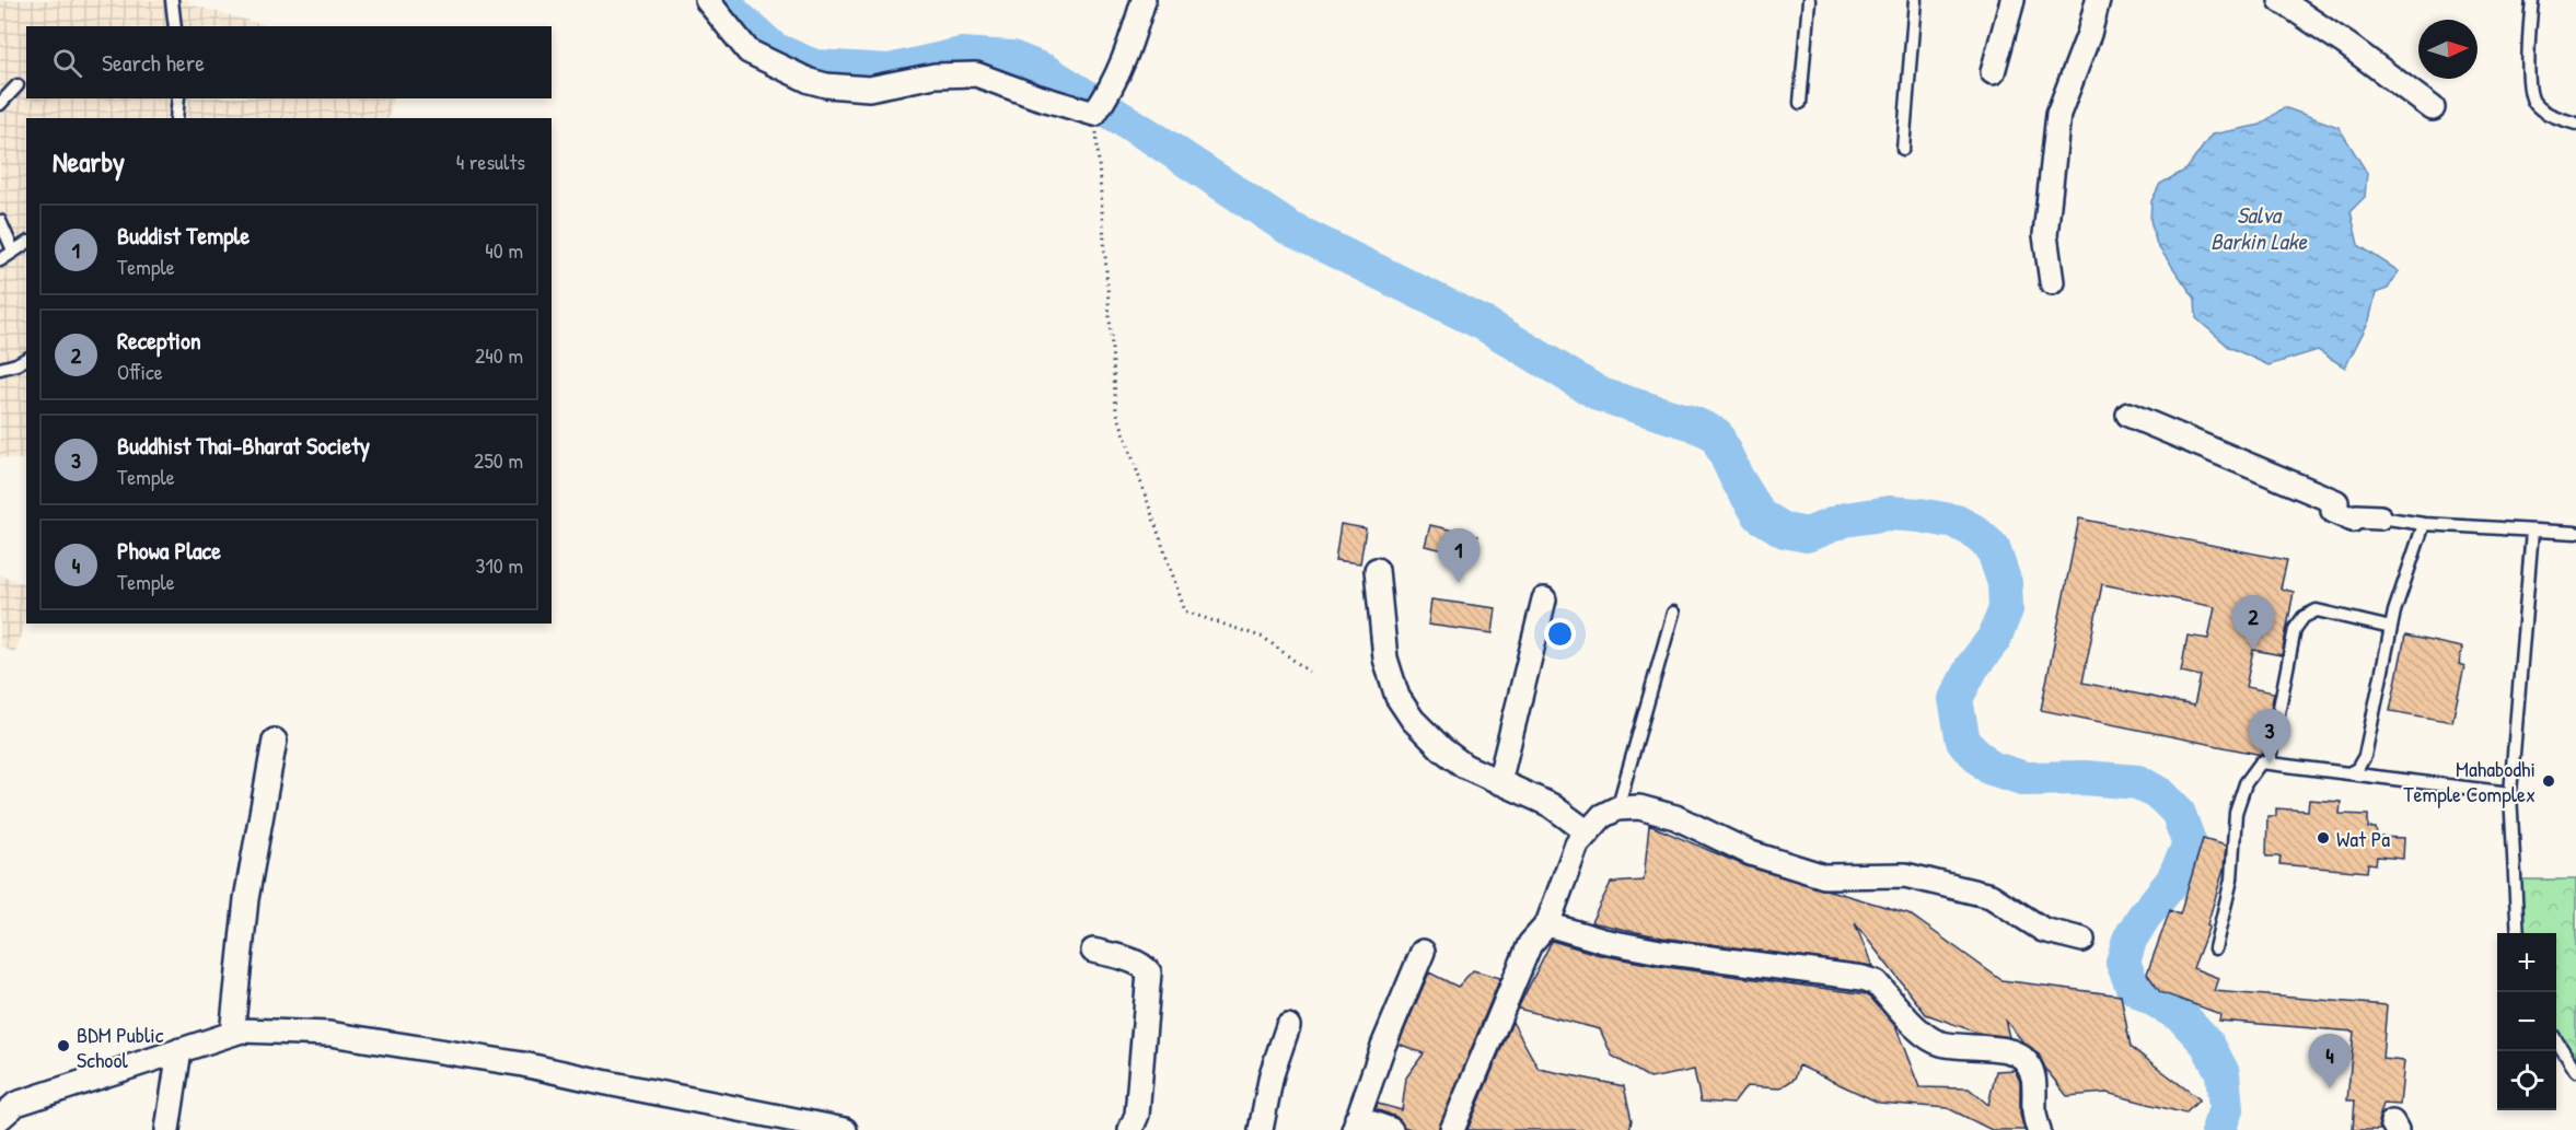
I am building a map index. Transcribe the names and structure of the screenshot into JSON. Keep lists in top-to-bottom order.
{
  "water": ["Salva Barkin Lake"],
  "places": ["Mahabodhi Temple Complex", "Wat Pa", "BDM Public School"],
  "north": "right",
  "page": {
    "search": "Search here",
    "heading": ["Nearby", "4 results"],
    "list": [
      {
        "mark": "1",
        "name": "Buddist Temple",
        "note": "Temple",
        "value": "40 m"
      },
      {
        "mark": "2",
        "name": "Reception",
        "note": "Office",
        "value": "240 m"
      },
      {
        "mark": "3",
        "name": "Buddhist Thai-Bharat Society",
        "note": "Temple",
        "value": "250 m"
      },
      {
        "mark": "4",
        "name": "Phowa Place",
        "note": "Temple",
        "value": "310 m"
      }
    ],
    "pins": [
      "1",
      "2",
      "3",
      "4"
    ],
    "map_buttons": ["+", "−"]
  }
}
